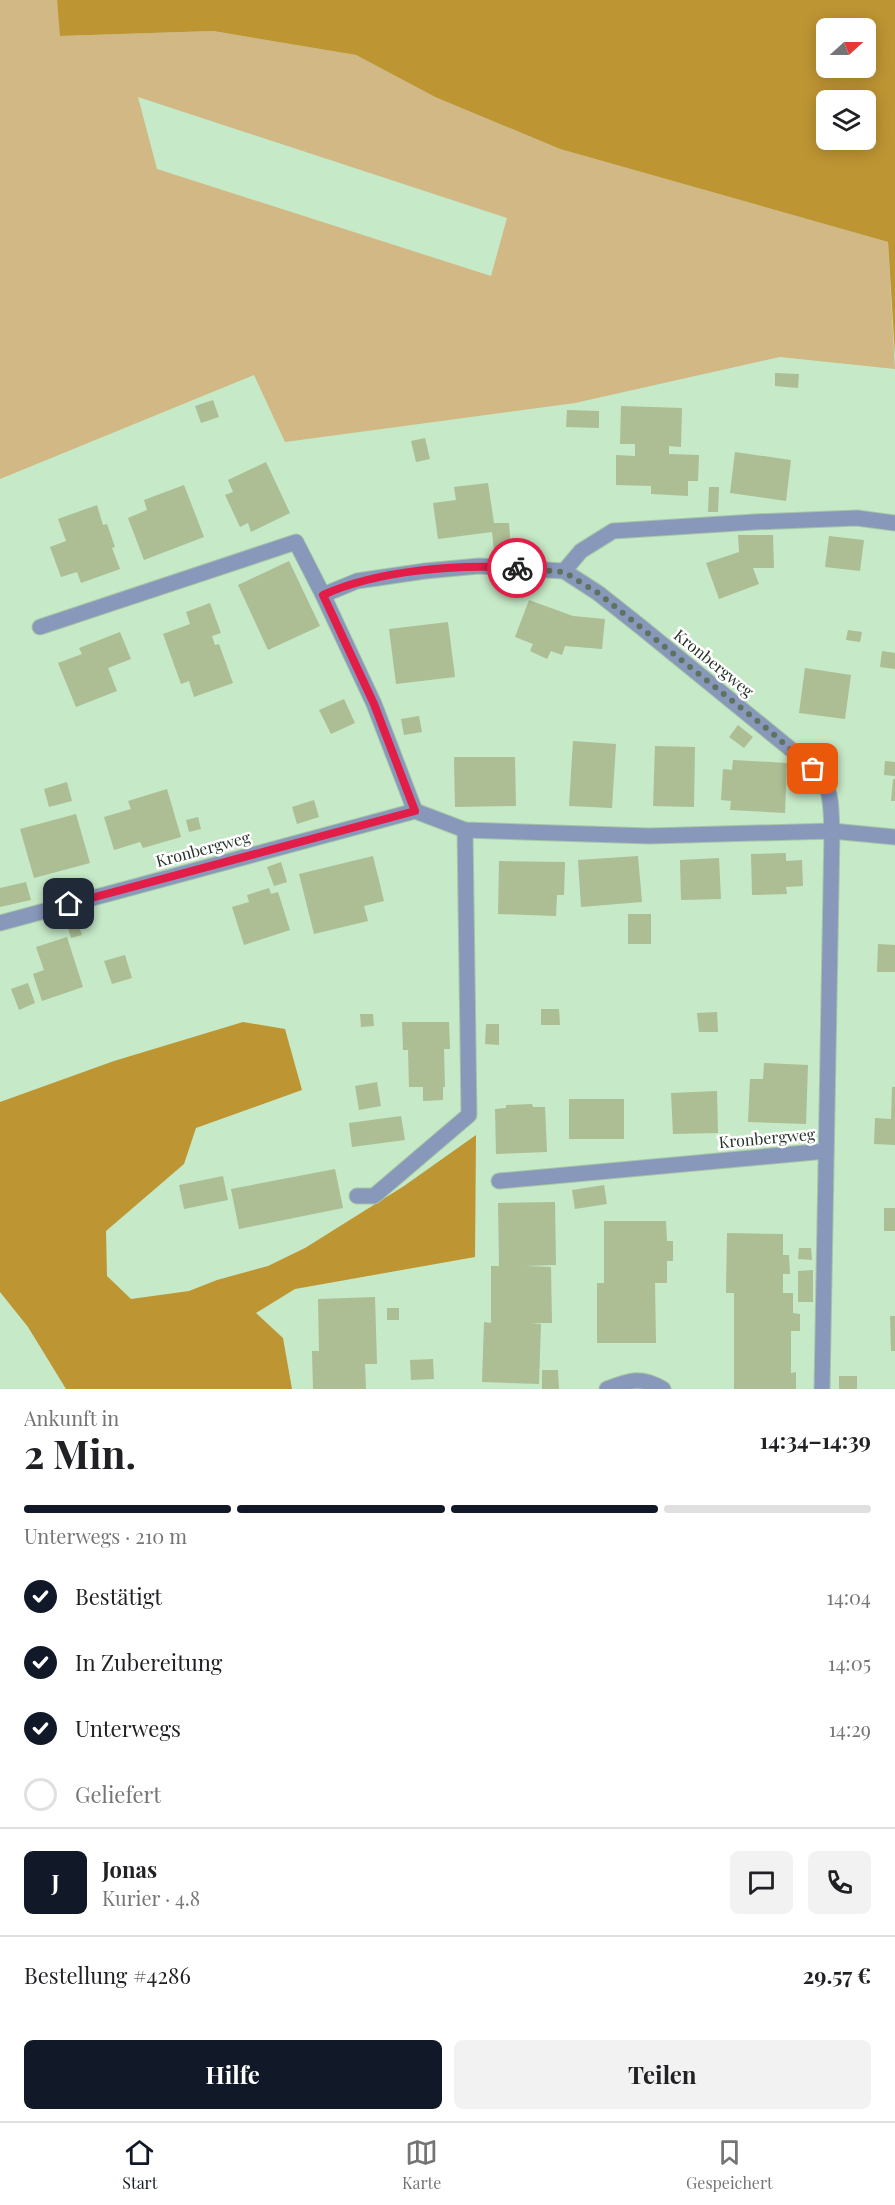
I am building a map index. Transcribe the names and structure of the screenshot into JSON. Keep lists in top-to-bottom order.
{
  "streets": {
    "street": ["Kronbergweg"]
  },
  "north": "right",
  "page": {
    "heading": ["2 Min.", "Ankunft in", "14:34–14:39"],
    "panel": [
      "Jonas",
      "Kurier · 4.8",
      "Bestellung #4286",
      "29.57 €"
    ],
    "bar": "Unterwegs · 210 m",
    "list": [
      ["Bestätigt", "14:04"],
      ["In Zubereitung", "14:05"],
      ["Unterwegs", "14:29"],
      "Geliefert"
    ],
    "round": "J",
    "buttons": ["Hilfe", "Teilen"],
    "tabs": ["Start", "Karte", "Gespeichert"]
  }
}
